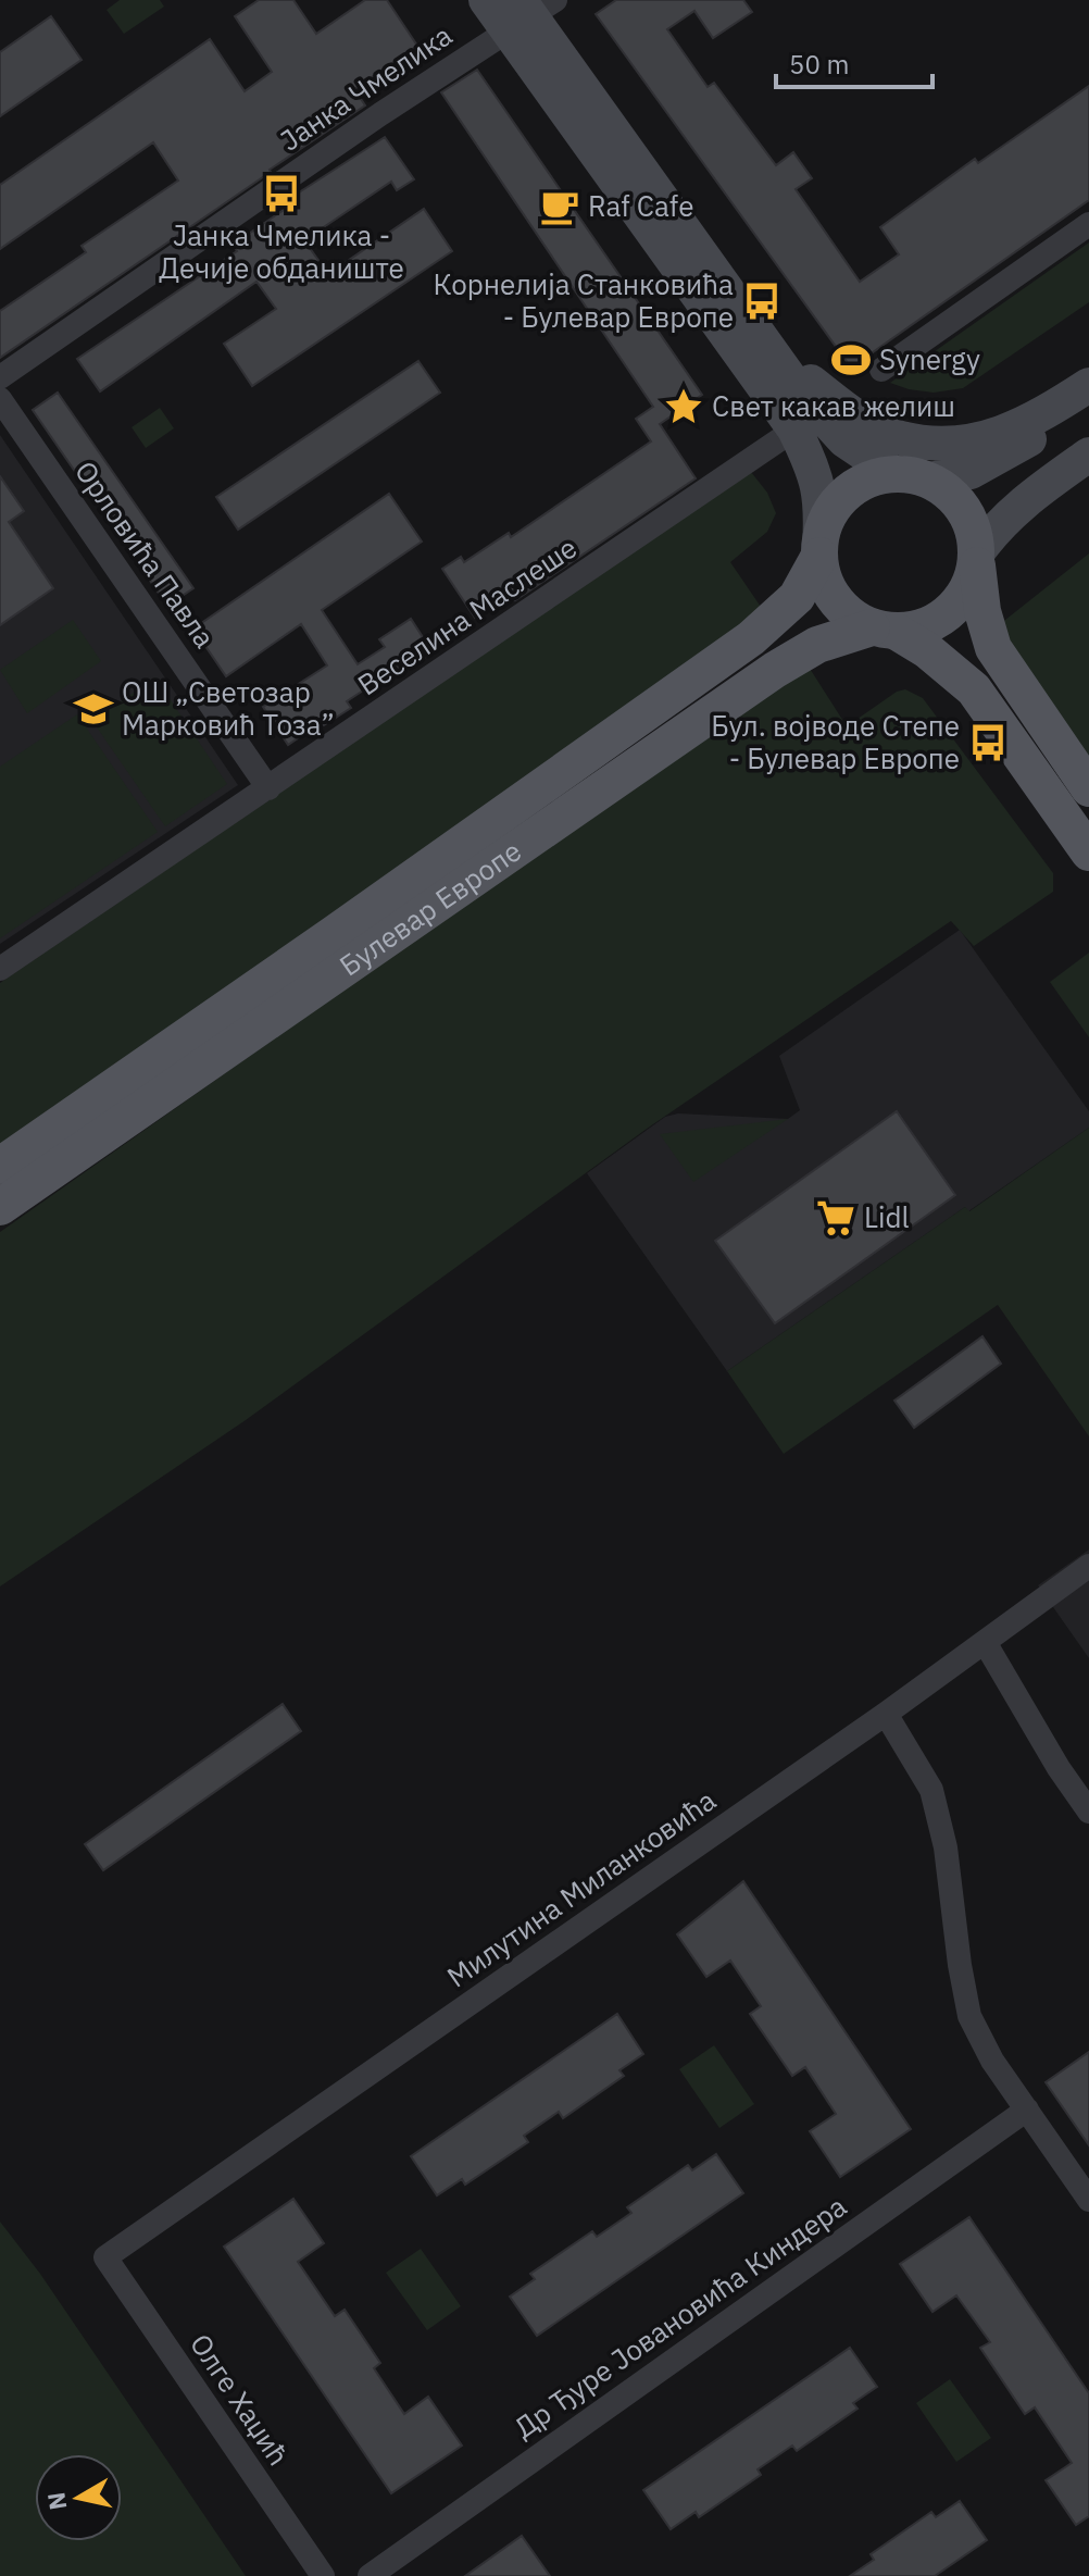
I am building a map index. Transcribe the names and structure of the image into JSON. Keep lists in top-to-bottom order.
{
  "streets": {
    "main road": ["Булевар Европе"],
    "street": [
      "Јанка Чмелика",
      "Орловића Павла",
      "Веселина Маслеше",
      "Милутина Миланковића",
      "Др Ђуре Јовановића Киндера",
      "Олге Хаџић"
    ]
  },
  "crossings": [
    ["Орловића Павла", "Веселина Маслеше"],
    ["Милутина Миланковића", "Олге Хаџић"]
  ],
  "places": {
    "bus stop": ["Јанка Чмелика - Дечије обданиште", "Корнелија Станковића - Булевар Европе", "Бул. војводе Степе - Булевар Европе"],
    "cafe": ["Raf Cafe"],
    "sports": ["Synergy"],
    "place": ["Свет какав желиш"],
    "school or university": ["ОШ „Светозар Марковић Тоза”"],
    "supermarket": ["Lidl"]
  },
  "scale_bar": "50 m",
  "north": "left"
}
